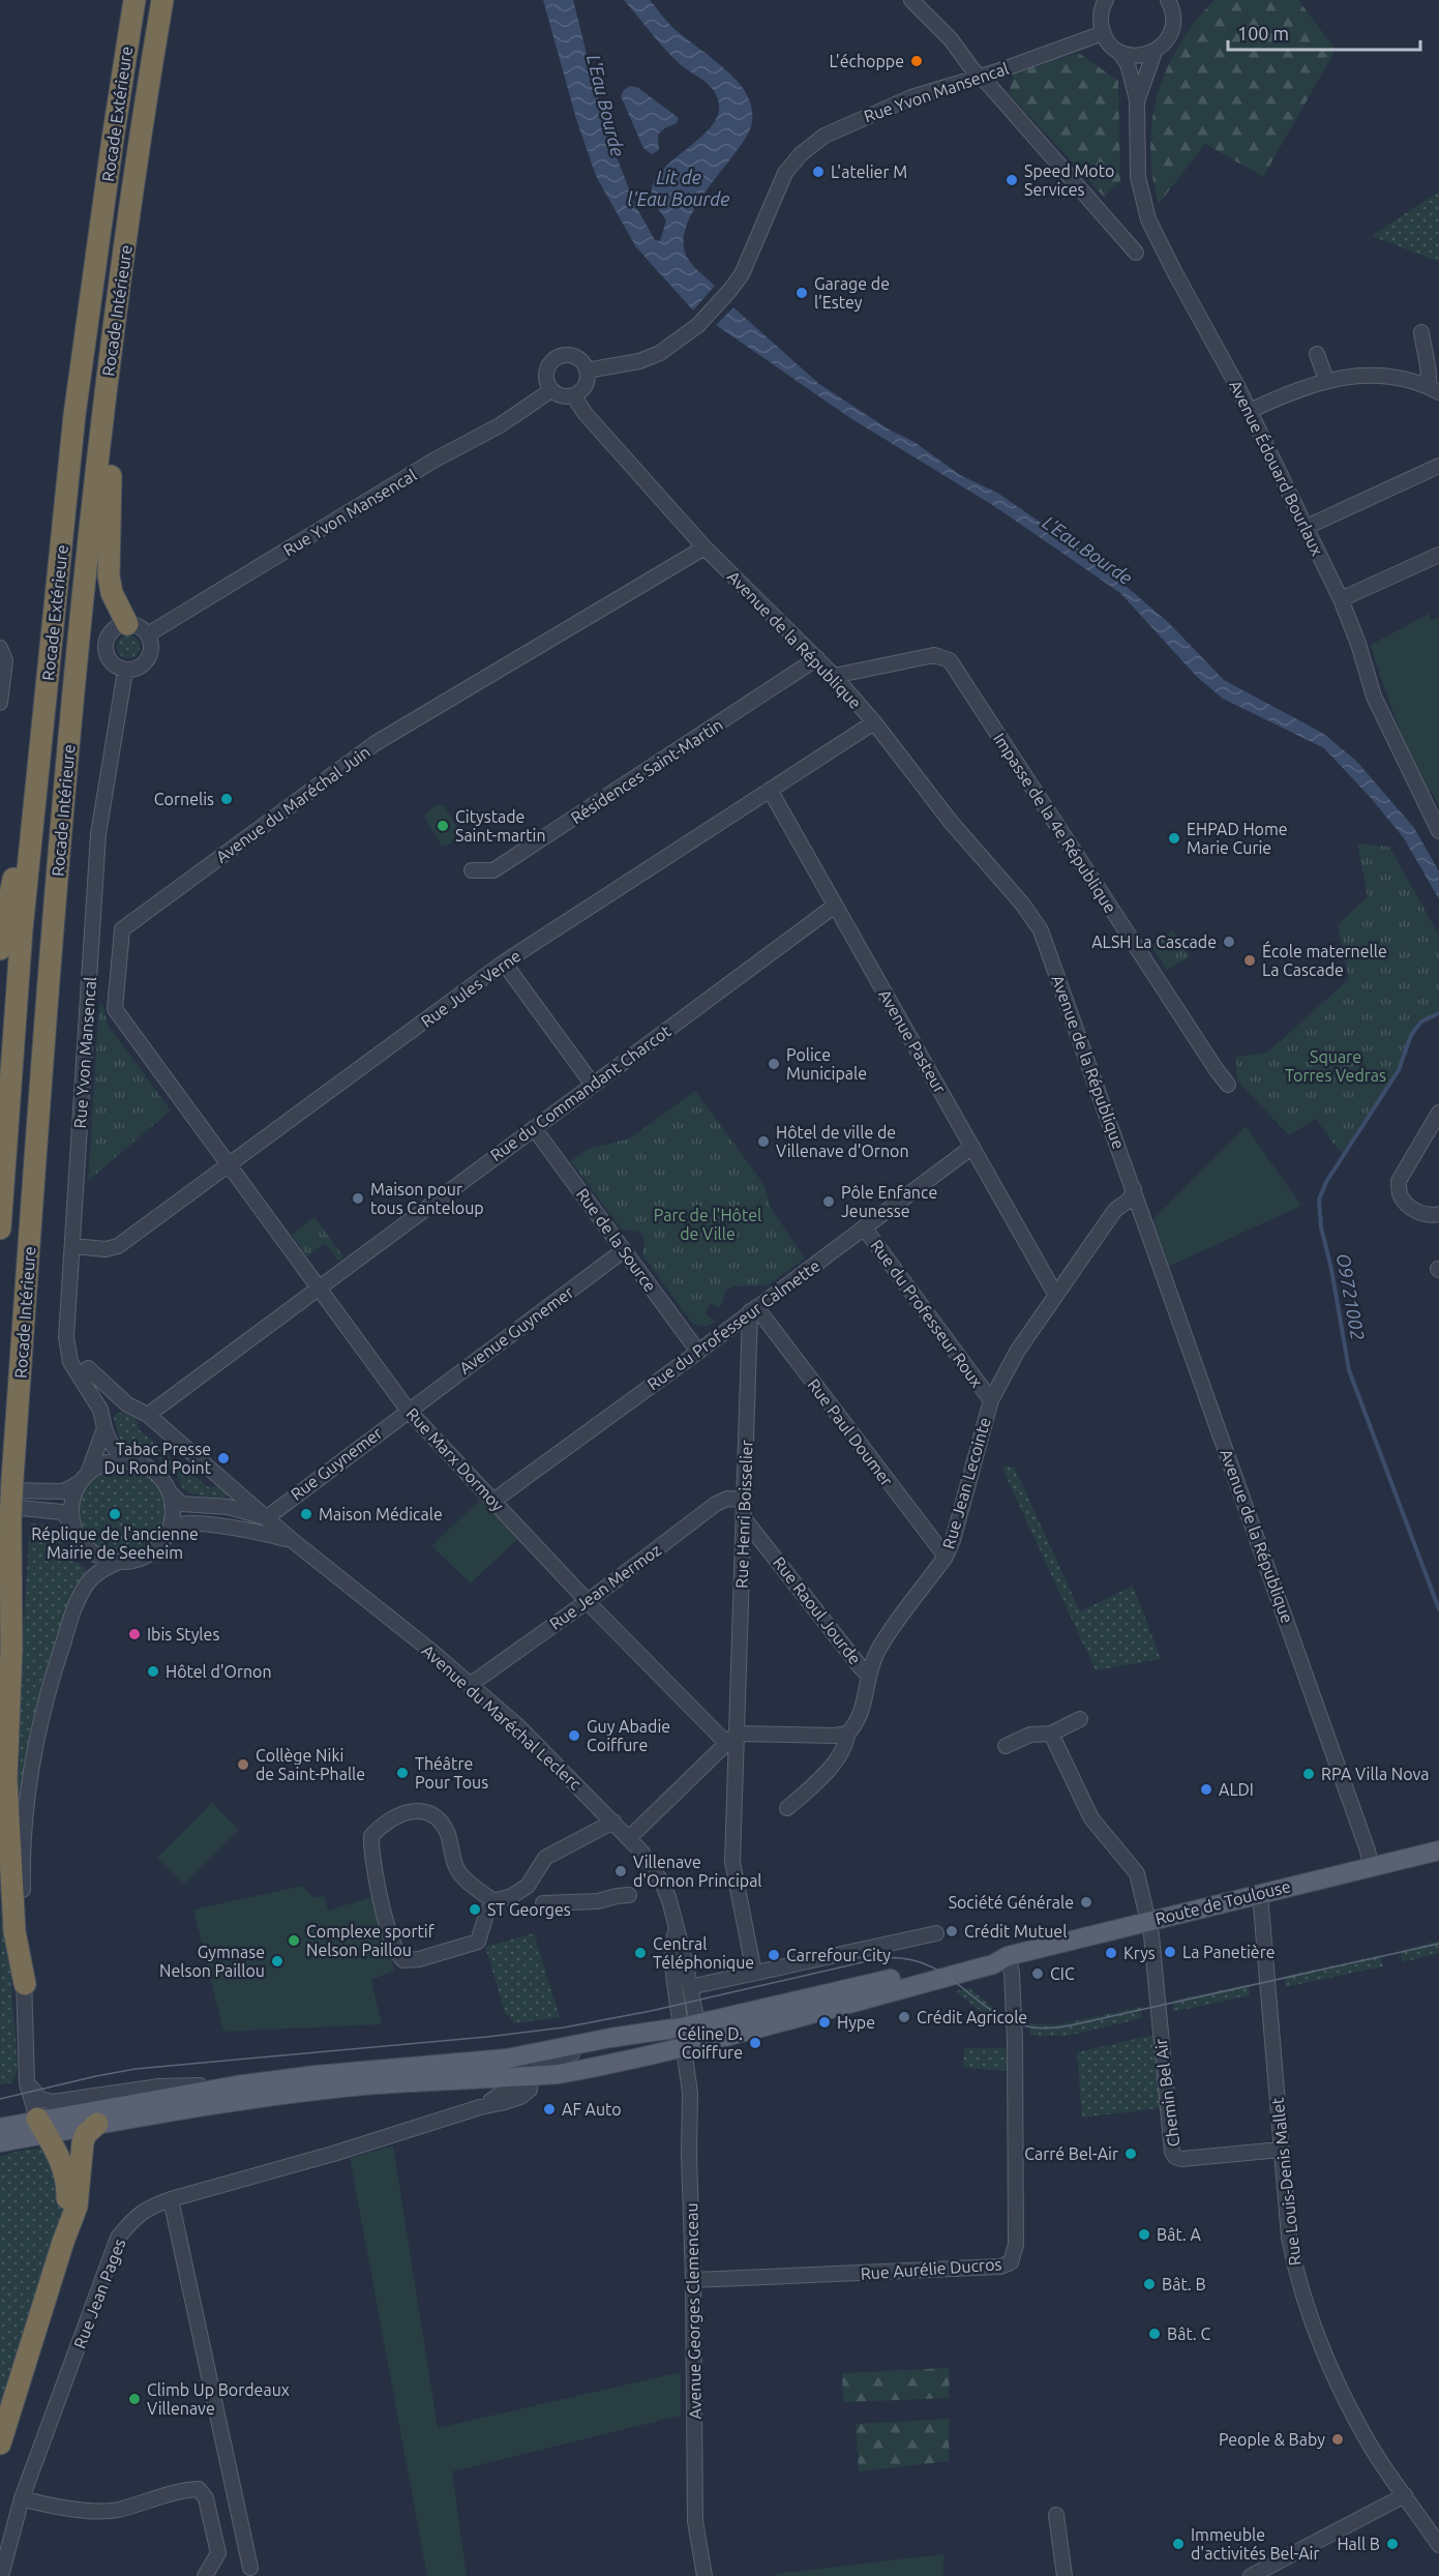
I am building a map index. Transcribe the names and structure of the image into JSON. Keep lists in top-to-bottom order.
{
  "streets": {
    "highway": ["Rocade Extérieure", "Rocade Intérieure"],
    "main road": ["Route de Toulouse"],
    "street": [
      "Rue Yvon Mansencal",
      "Avenue Édouard Bourlaux",
      "Avenue de la République",
      "Résidences Saint-Martin",
      "Avenue du Maréchal Juin",
      "Impasse de la 4e République",
      "Rue Jules Verne",
      "Avenue Pasteur",
      "Rue du Commandant Charcot",
      "Rue de la Source",
      "Rue du Professeur Roux",
      "Rue du Professeur Calmette",
      "Avenue Guynemer",
      "Rue Paul Doumer",
      "Rue Marx Dormoy",
      "Rue Guynemer",
      "Rue Jean Lecointe",
      "Rue Henri Boisselier",
      "Rue Jean Mermoz",
      "Rue Raoul Jourde",
      "Avenue du Maréchal Leclerc",
      "Chemin Bel Air",
      "Rue Louis-Denis Mallet",
      "Rue Aurélie Ducros",
      "Rue Jean Pages",
      "Avenue Georges Clemenceau"
    ]
  },
  "crossings": [
    ["Rue Yvon Mansencal", "Avenue Édouard Bourlaux"],
    ["Rue Yvon Mansencal", "Avenue de la République"],
    ["Rue Yvon Mansencal", "Rue Jules Verne"],
    ["Rue Yvon Mansencal", "Avenue du Maréchal Leclerc"],
    ["Avenue de la République", "Résidences Saint-Martin"],
    ["Avenue de la République", "Avenue du Maréchal Juin"],
    ["Avenue de la République", "Impasse de la 4e République"],
    ["Avenue de la République", "Rue Jules Verne"],
    ["Avenue de la République", "Rue Jean Lecointe"],
    ["Avenue de la République", "Route de Toulouse"],
    ["Avenue du Maréchal Juin", "Rue Jules Verne"],
    ["Avenue du Maréchal Juin", "Rue Marx Dormoy"],
    ["Rue Jules Verne", "Avenue Pasteur"],
    ["Rue Jules Verne", "Rue Marx Dormoy"],
    ["Avenue Pasteur", "Rue du Commandant Charcot"],
    ["Avenue Pasteur", "Rue du Professeur Calmette"],
    ["Avenue Pasteur", "Rue Jean Lecointe"],
    ["Rue du Commandant Charcot", "Rue de la Source"],
    ["Rue du Commandant Charcot", "Rue Marx Dormoy"],
    ["Rue de la Source", "Rue du Professeur Calmette"],
    ["Rue de la Source", "Avenue Guynemer"],
    ["Rue du Professeur Roux", "Rue du Professeur Calmette"],
    ["Rue du Professeur Roux", "Rue Jean Lecointe"],
    ["Rue du Professeur Calmette", "Rue Paul Doumer"],
    ["Rue du Professeur Calmette", "Rue Marx Dormoy"],
    ["Rue du Professeur Calmette", "Rue Henri Boisselier"],
    ["Avenue Guynemer", "Rue Marx Dormoy"],
    ["Avenue Guynemer", "Rue Guynemer"],
    ["Rue Paul Doumer", "Rue Jean Lecointe"],
    ["Rue Paul Doumer", "Rue Henri Boisselier"],
    ["Rue Marx Dormoy", "Rue Guynemer"],
    ["Rue Marx Dormoy", "Rue Henri Boisselier"],
    ["Rue Marx Dormoy", "Rue Jean Mermoz"],
    ["Rue Guynemer", "Avenue du Maréchal Leclerc"],
    ["Rue Jean Lecointe", "Rue Raoul Jourde"],
    ["Rue Henri Boisselier", "Rue Jean Mermoz"],
    ["Rue Henri Boisselier", "Rue Raoul Jourde"],
    ["Rue Jean Mermoz", "Avenue du Maréchal Leclerc"],
    ["Avenue du Maréchal Leclerc", "Route de Toulouse"],
    ["Route de Toulouse", "Chemin Bel Air"],
    ["Route de Toulouse", "Rue Louis-Denis Mallet"],
    ["Route de Toulouse", "Rue Aurélie Ducros"],
    ["Route de Toulouse", "Rue Jean Pages"],
    ["Route de Toulouse", "Avenue Georges Clemenceau"],
    ["Chemin Bel Air", "Rue Louis-Denis Mallet"],
    ["Rue Aurélie Ducros", "Avenue Georges Clemenceau"]
  ],
  "water": ["L'Eau Bourde", "Lit de l'Eau Bourde", "O9721002"],
  "parks": ["Square Torres Vedras", "Parc de l'Hôtel de Ville"],
  "places": [
    "L'échoppe",
    "L'atelier M",
    "Speed Moto Services",
    "Garage de l’Estey",
    "Cornelis",
    "Citystade Saint-martin",
    "EHPAD Home Marie Curie",
    "ALSH La Cascade",
    "École maternelle La Cascade",
    "Police Municipale",
    "Hôtel de ville de Villenave d'Ornon",
    "Maison pour tous Canteloup",
    "Pôle Enfance Jeunesse",
    "Tabac Presse Du Rond Point",
    "Réplique de l'ancienne Mairie de Seeheim",
    "Maison Médicale",
    "Ibis Styles",
    "Hôtel d'Ornon",
    "Guy Abadie Coiffure",
    "Collège Niki de Saint-Phalle",
    "Théâtre Pour Tous",
    "RPA Villa Nova",
    "ALDI",
    "Villenave d'Ornon Principal",
    "Société Générale",
    "ST Georges",
    "Crédit Mutuel",
    "Complexe sportif Nelson Paillou",
    "La Panetière",
    "Central Téléphonique",
    "Krys",
    "Carrefour City",
    "Gymnase Nelson Paillou",
    "CIC",
    "Crédit Agricole",
    "Hype",
    "Céline D. Coiffure",
    "AF Auto",
    "Carré Bel-Air",
    "Bât. A",
    "Bât. B",
    "Bât. C",
    "Climb Up Bordeaux Villenave",
    "People & Baby",
    "Immeuble d'activités Bel-Air",
    "Hall B"
  ],
  "scale_bar": "100 m"
}
